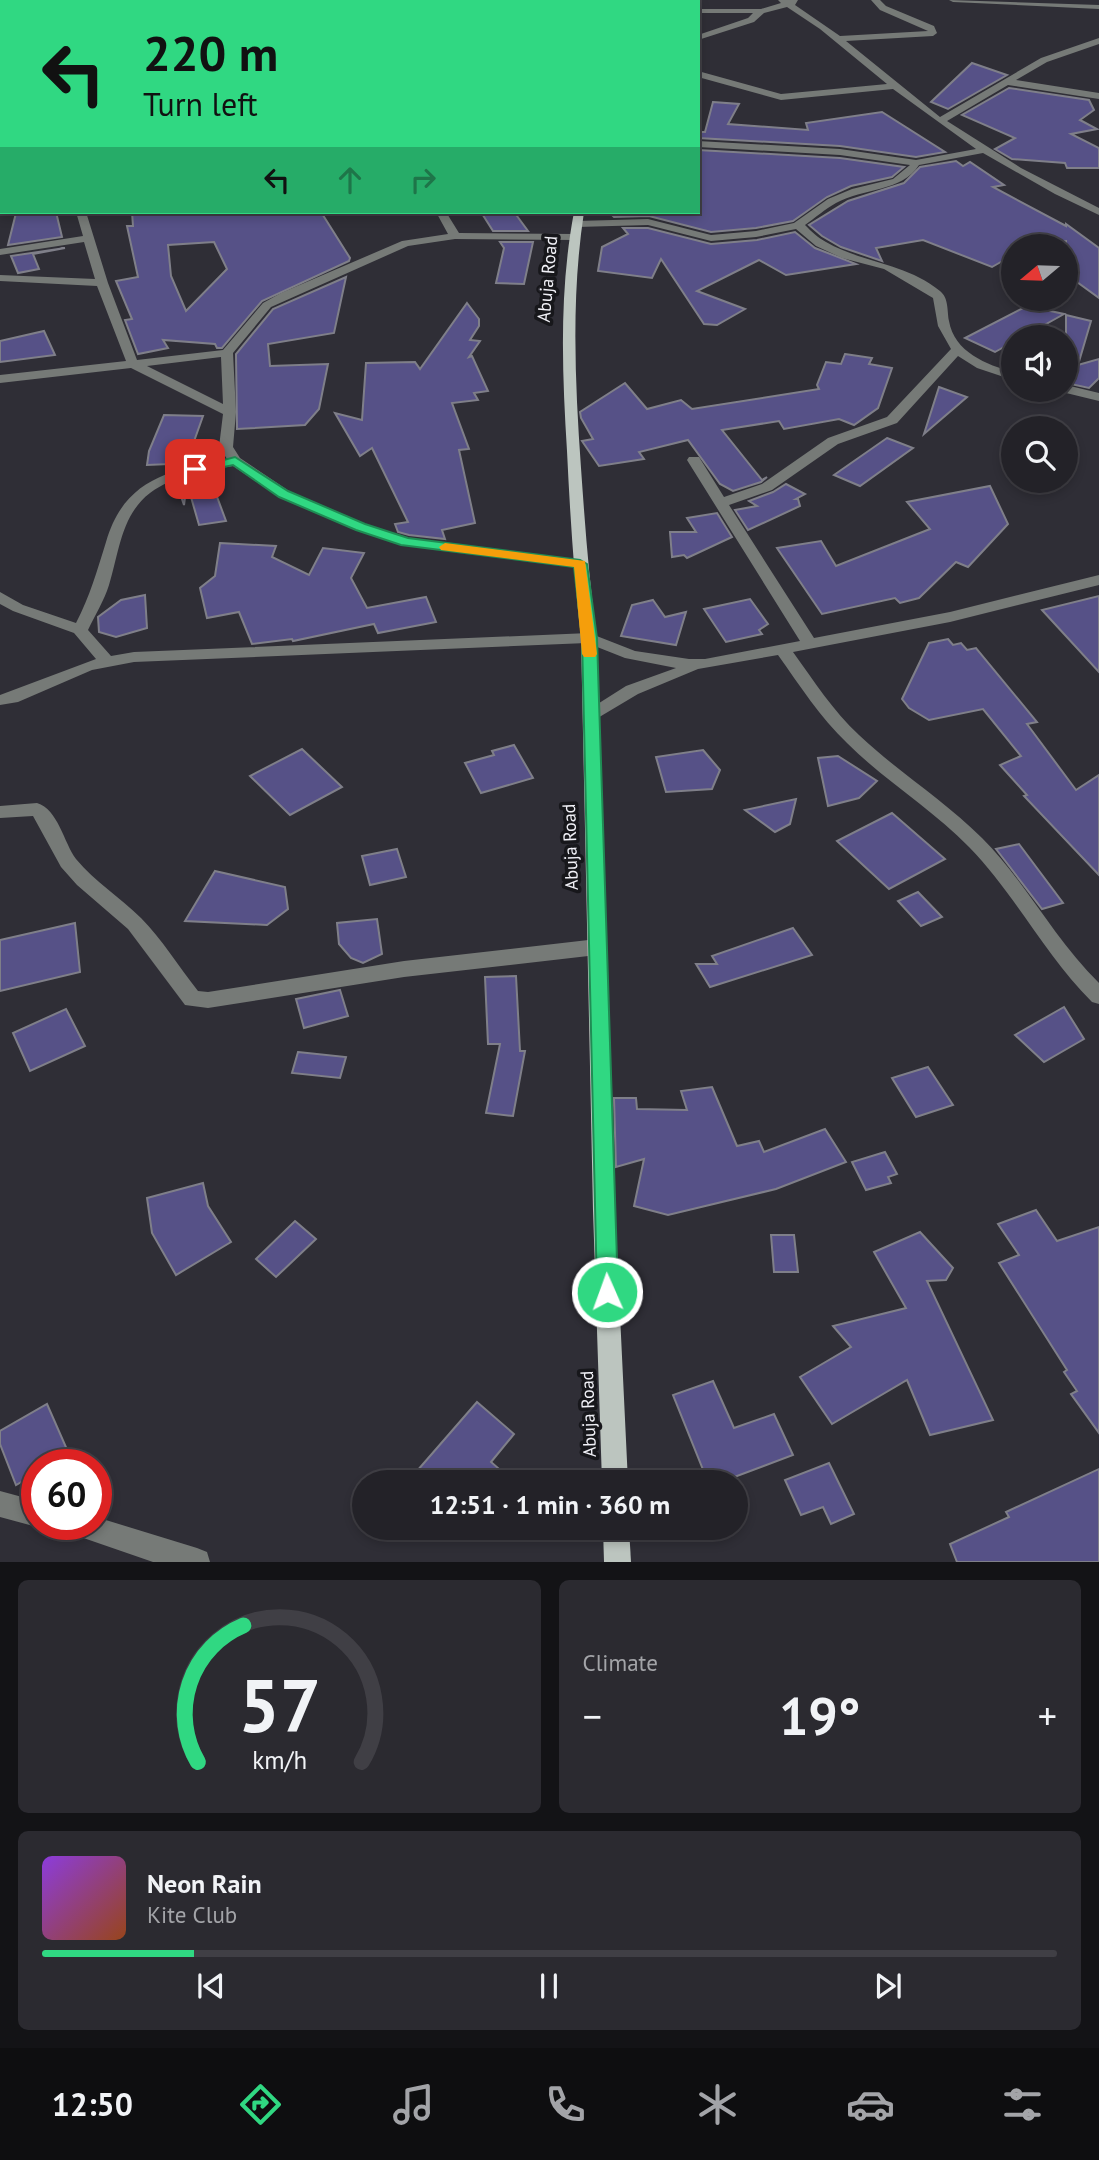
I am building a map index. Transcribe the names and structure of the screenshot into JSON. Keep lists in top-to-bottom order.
{
  "streets": {
    "main road": ["Abuja Road"]
  },
  "north": "left",
  "page": {
    "turn": ["220 m", "Turn left"],
    "limit": "60",
    "trip": "12:51 · 1 min · 360 m",
    "tile": "Climate",
    "heat": ["−", "19°", "+"],
    "song": ["Neon Rain", "Kite Club"],
    "tabs": "12:50",
    "gauge": ["57", "km/h"]
  }
}
